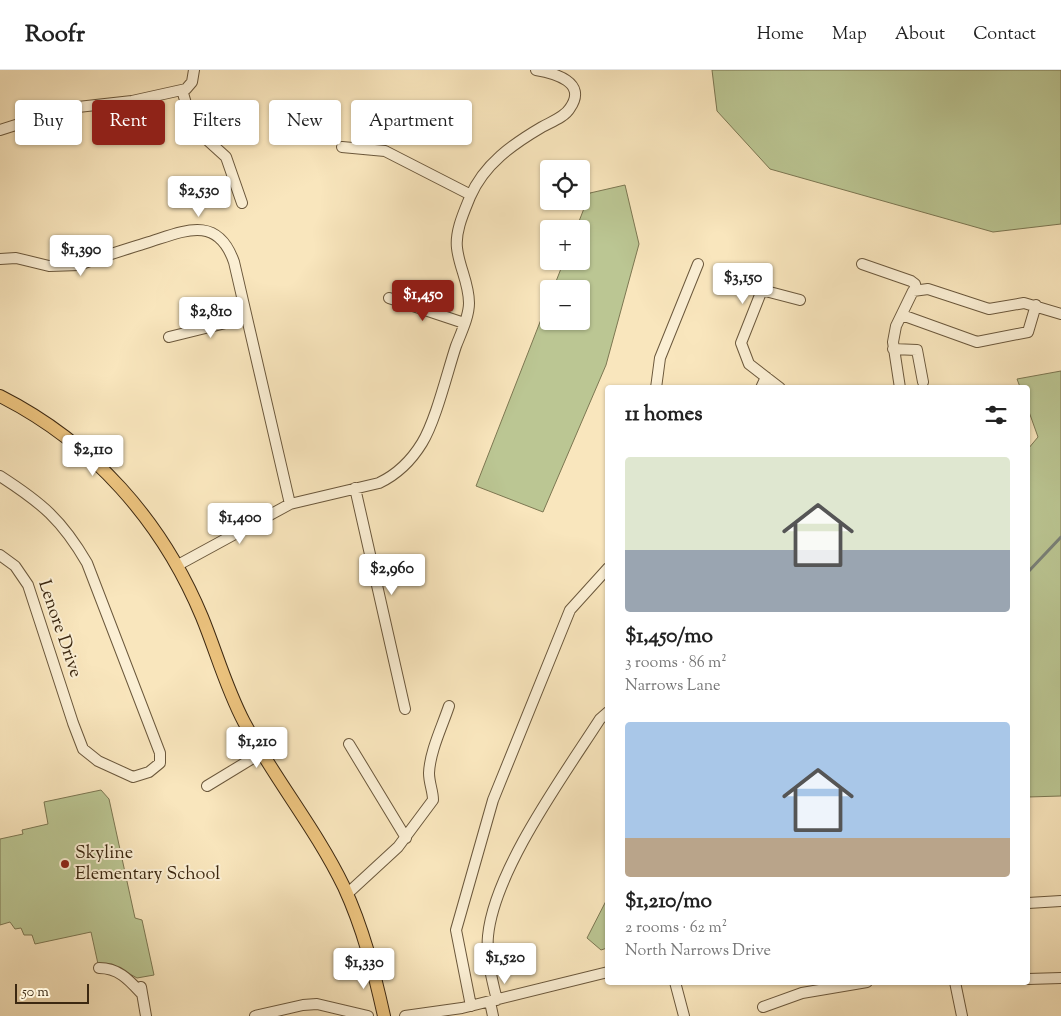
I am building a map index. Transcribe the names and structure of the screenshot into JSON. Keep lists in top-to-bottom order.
{
  "streets": {
    "street": ["Lenore Drive"]
  },
  "places": ["Skyline Elementary School"],
  "scale_bar": "50 m",
  "page": {
    "header": "Roofr",
    "nav": [
      "Home",
      "Map",
      "About",
      "Contact"
    ],
    "chip": [
      "Buy",
      "Rent",
      "Filters",
      "New",
      "Apartment"
    ],
    "map_buttons": ["+", "−"],
    "price": [
      "$2,530",
      "$1,390",
      "$3,150",
      "$1,450",
      "$2,810",
      "$2,110",
      "$1,400",
      "$2,960",
      "$1,210",
      "$1,520",
      "$1,330"
    ],
    "heading": "11 homes",
    "list": [
      {
        "name": "$1,450/mo",
        "note": "3 rooms · 86 m² · Narrows Lane"
      },
      {
        "name": "$1,210/mo",
        "note": "2 rooms · 62 m² · North Narrows Drive"
      }
    ],
    "scale": "50 m"
  }
}
